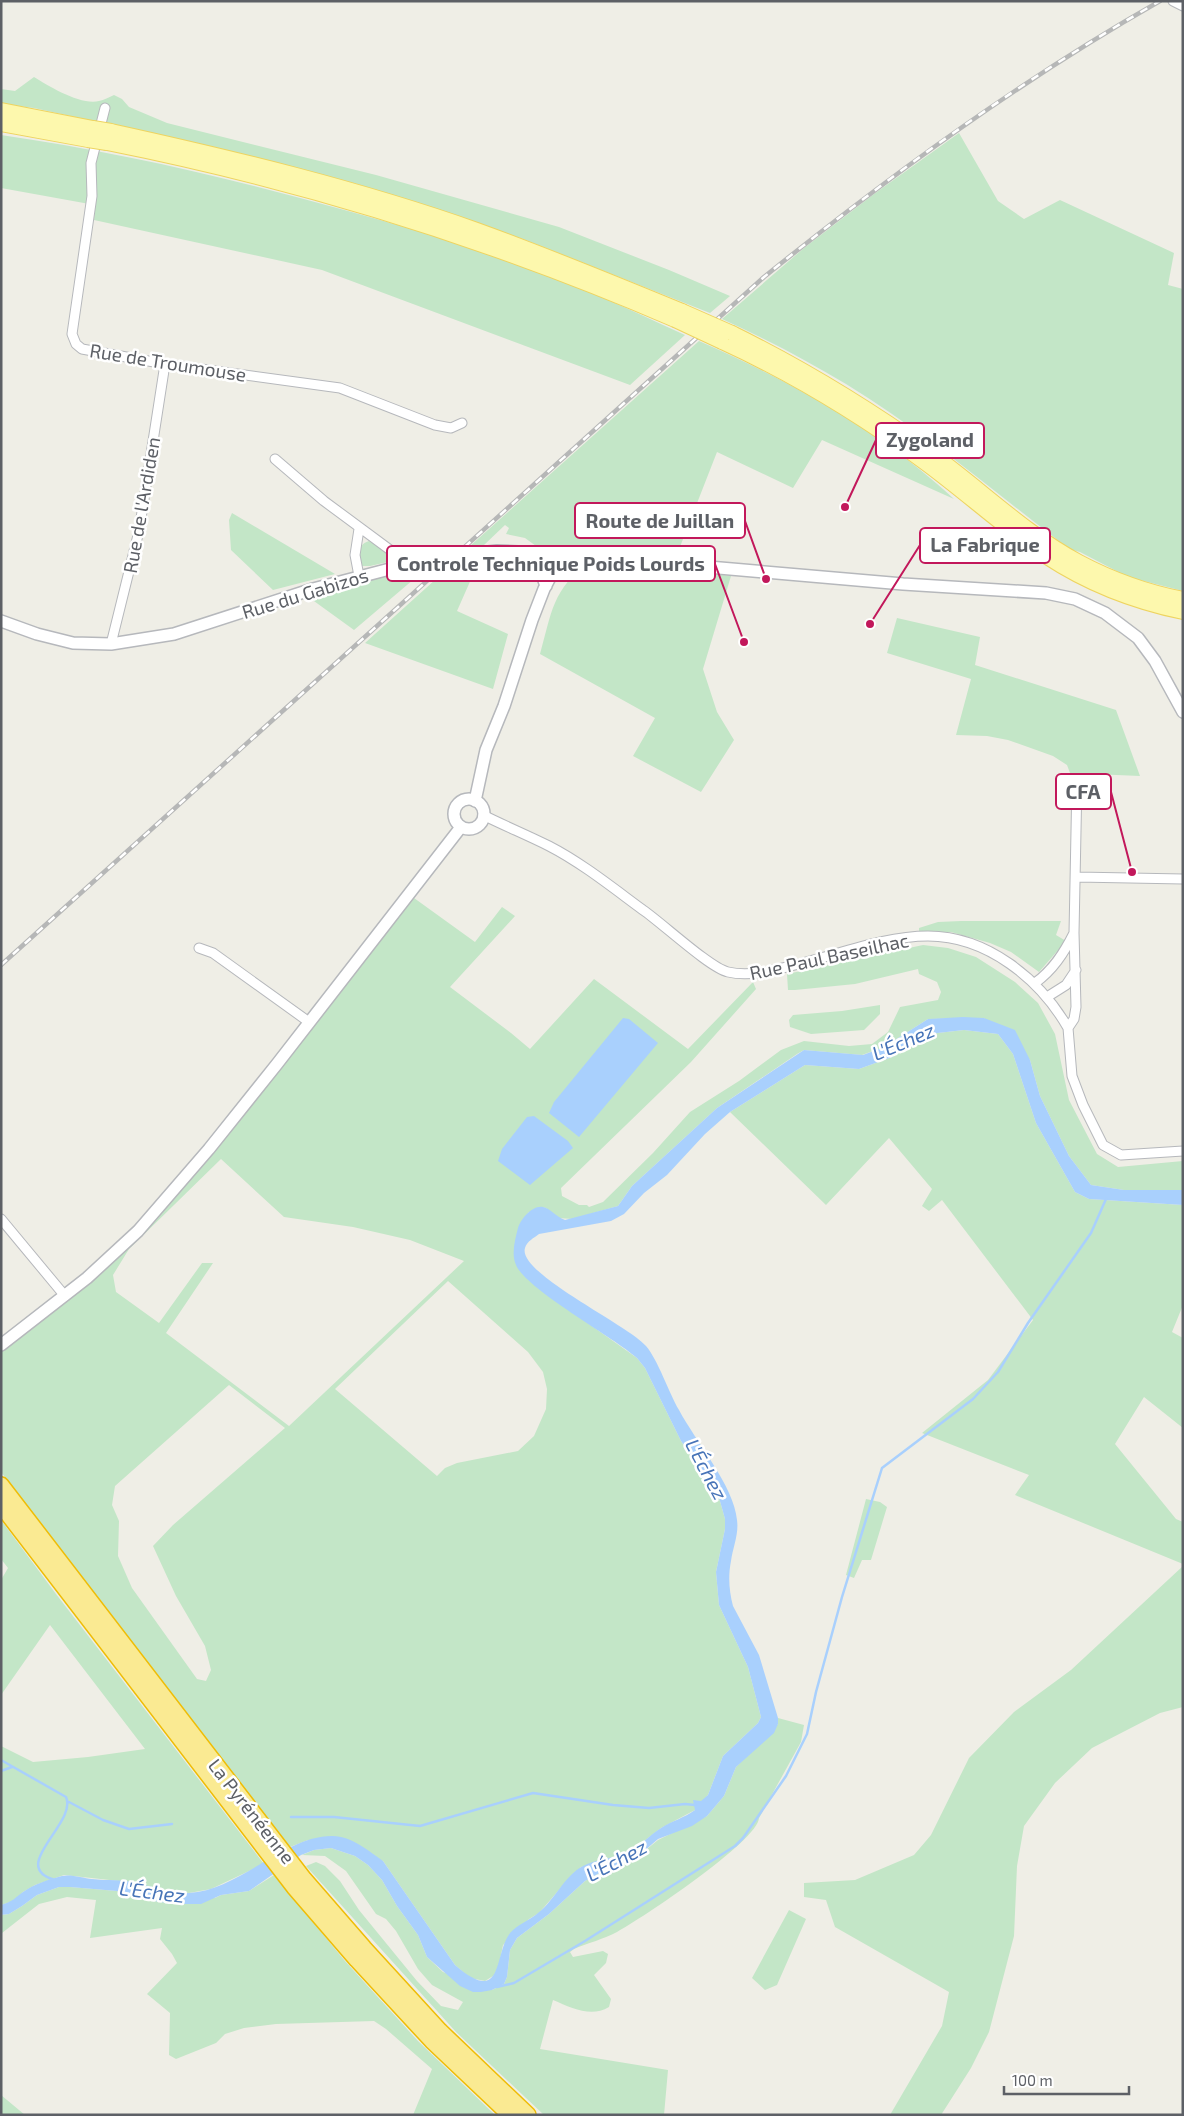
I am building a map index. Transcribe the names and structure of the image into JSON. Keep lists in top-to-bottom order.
{
  "streets": {
    "highway": ["La Pyrénéenne"],
    "street": [
      "Rue de Troumouse",
      "Rue de l'Ardiden",
      "Rue du Gabizos",
      "Rue Paul Baseilhac"
    ]
  },
  "crossings": [
    ["Rue de Troumouse", "Rue de l'Ardiden"],
    ["Rue de l'Ardiden", "Rue du Gabizos"]
  ],
  "water": ["L'Échez"],
  "places": [
    "Zygoland",
    "Route de Juillan",
    "La Fabrique",
    "Controle Technique Poids Lourds",
    "CFA"
  ],
  "scale_bar": "100 m"
}
